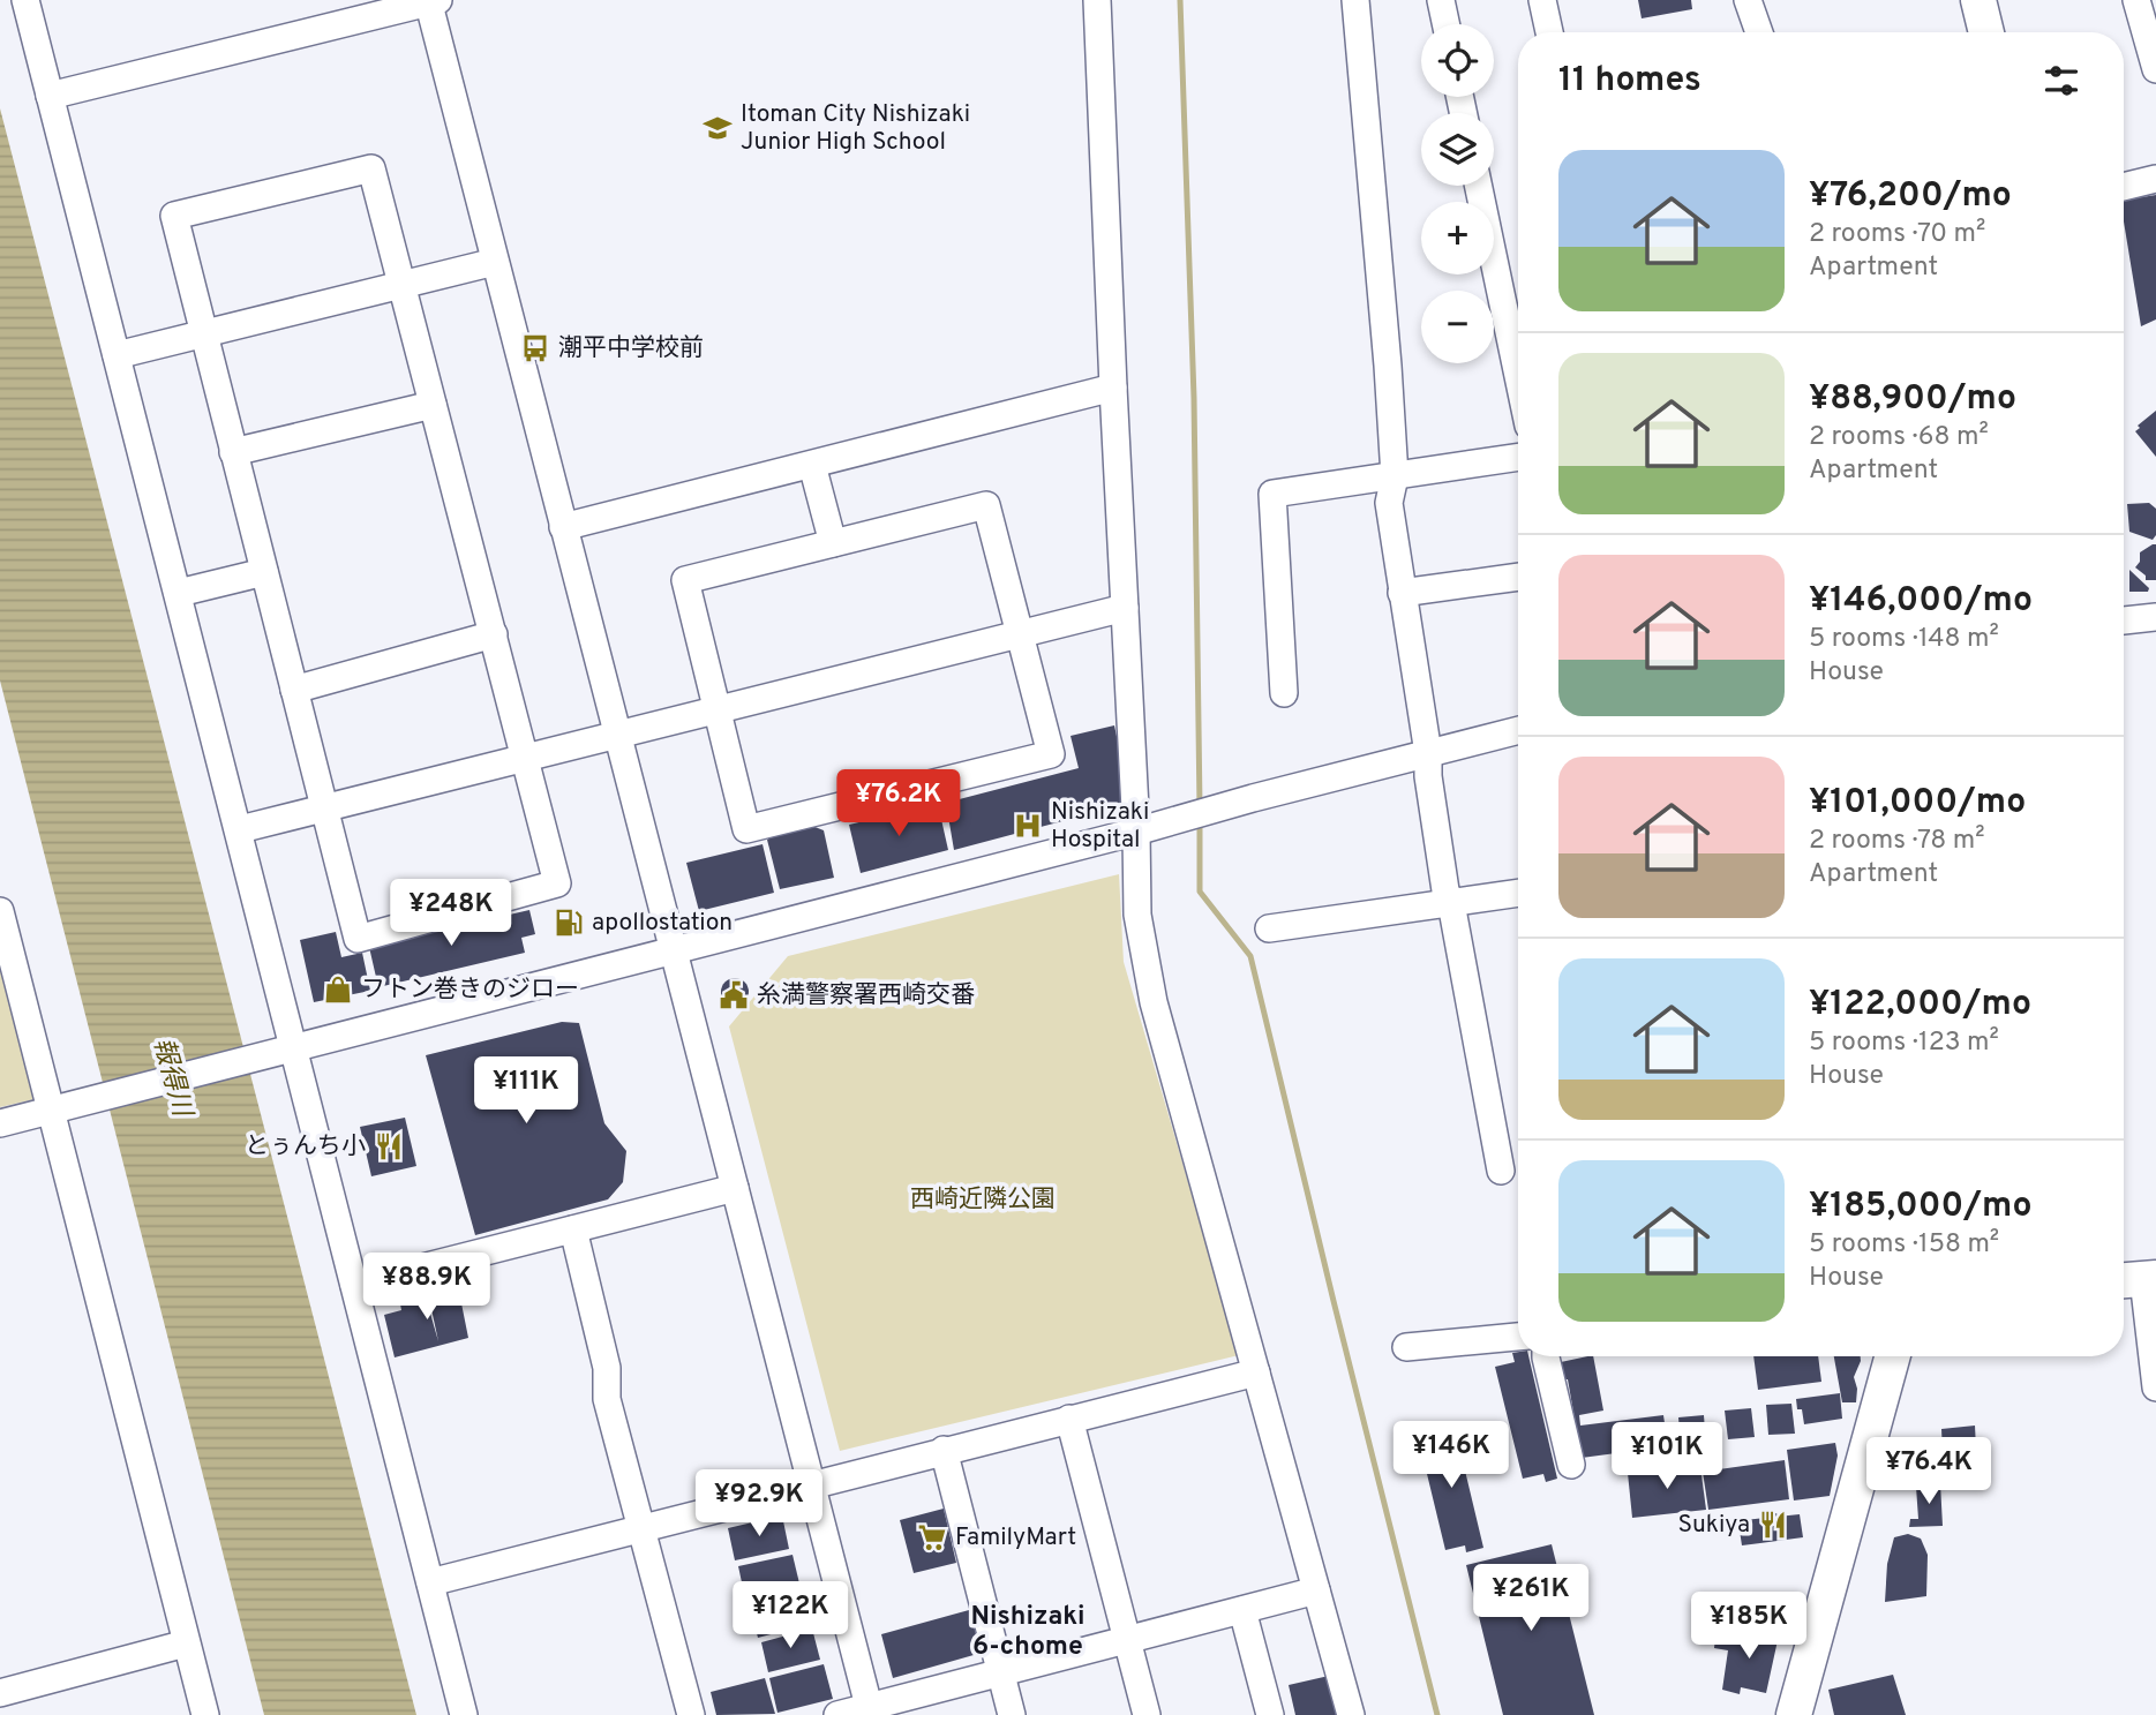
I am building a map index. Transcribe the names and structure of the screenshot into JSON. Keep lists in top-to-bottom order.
{
  "districts": ["Nishizaki 6-chome"],
  "water": ["報得川"],
  "parks": ["西崎近隣公園"],
  "places": {
    "school or university": ["Itoman City Nishizaki Junior High School"],
    "bus stop": ["潮平中学校前"],
    "hospital": ["Nishizaki Hospital"],
    "fuel station": ["apollostation"],
    "shop": ["フトン巻きのジロー"],
    "public building": ["糸満警察署西崎交番"],
    "restaurant": ["とぅんち小", "Sukiya"],
    "supermarket": ["FamilyMart"]
  },
  "page": {
    "map_buttons": ["+", "−"],
    "heading": "11 homes",
    "list": [
      {
        "name": "¥76,200/mo",
        "note": "2 rooms · 70 m² · Apartment"
      },
      {
        "name": "¥88,900/mo",
        "note": "2 rooms · 68 m² · Apartment"
      },
      {
        "name": "¥146,000/mo",
        "note": "5 rooms · 148 m² · House"
      },
      {
        "name": "¥101,000/mo",
        "note": "2 rooms · 78 m² · Apartment"
      },
      {
        "name": "¥122,000/mo",
        "note": "5 rooms · 123 m² · House"
      },
      {
        "name": "¥185,000/mo",
        "note": "5 rooms · 158 m² · House"
      }
    ],
    "price": [
      "¥76.2K",
      "¥248K",
      "¥111K",
      "¥88.9K",
      "¥146K",
      "¥101K",
      "¥76.4K",
      "¥92.9K",
      "¥261K",
      "¥122K",
      "¥185K"
    ]
  }
}
